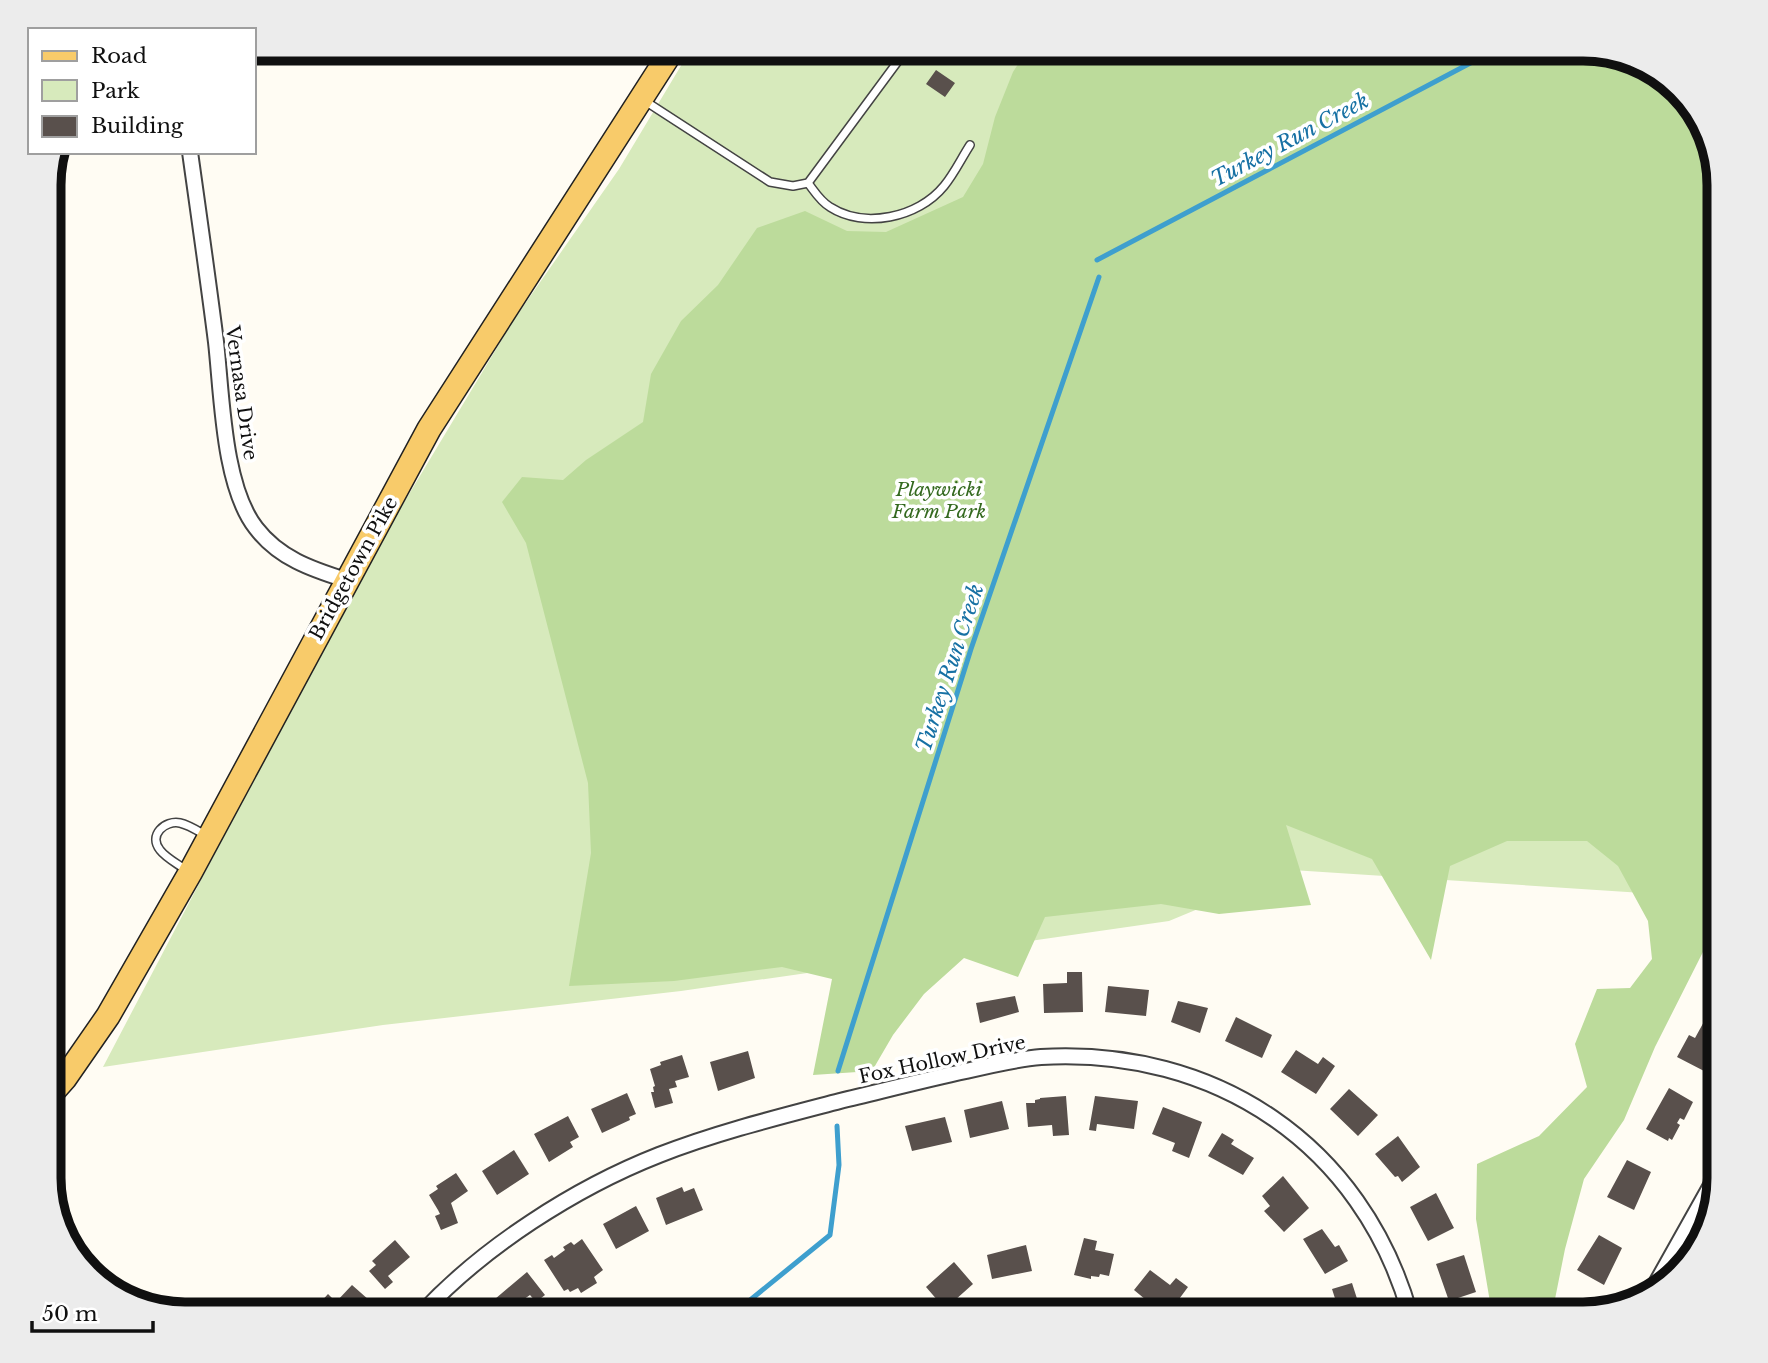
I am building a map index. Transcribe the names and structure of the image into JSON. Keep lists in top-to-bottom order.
{
  "streets": {
    "main road": ["Bridgetown Pike"],
    "street": ["Vernasa Drive", "Fox Hollow Drive"]
  },
  "crossings": [
    ["Vernasa Drive", "Bridgetown Pike"]
  ],
  "water": ["Turkey Run Creek"],
  "parks": ["Playwicki Farm Park"],
  "legend": ["Road", "Park", "Building"],
  "scale_bar": "50 m"
}
